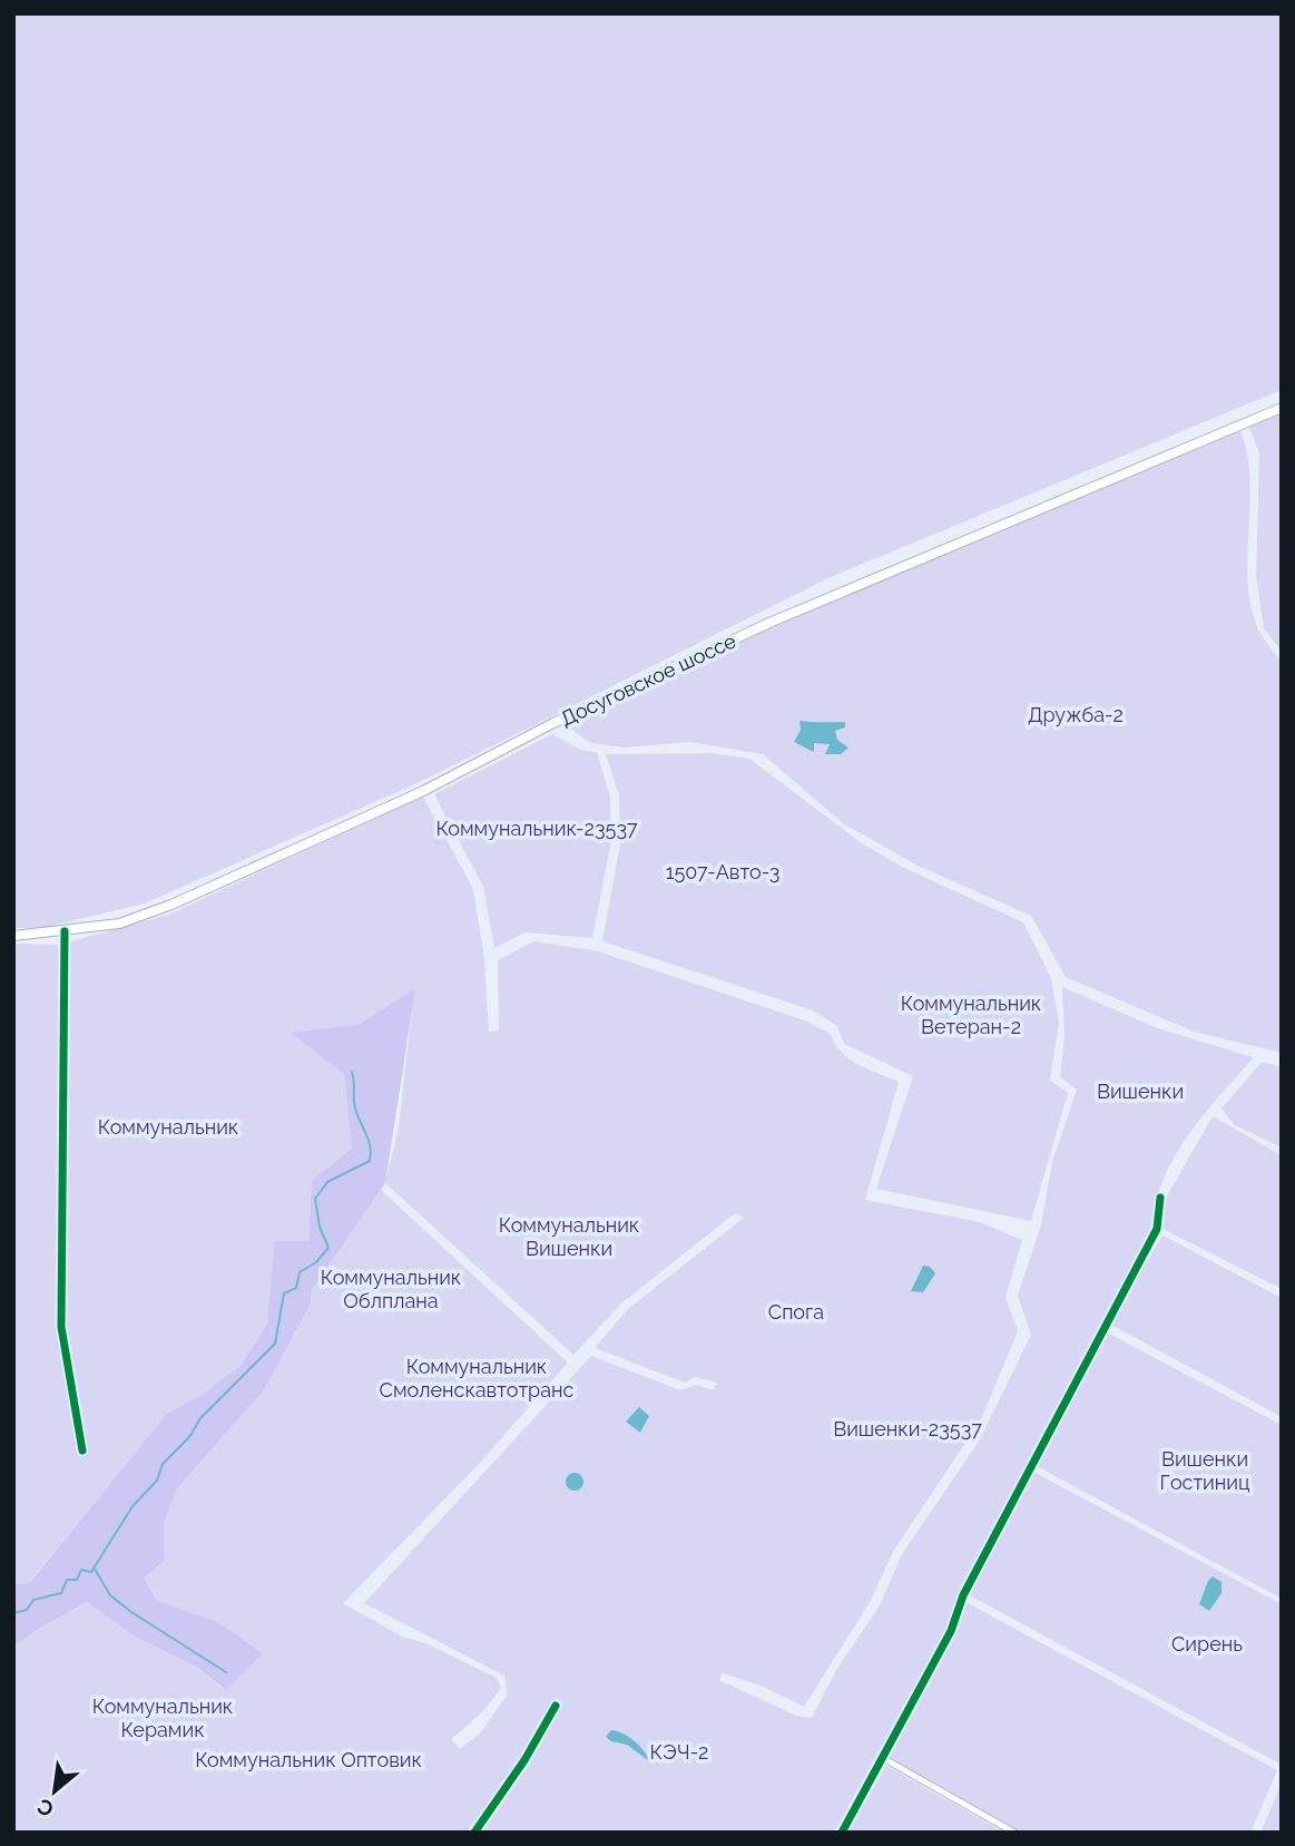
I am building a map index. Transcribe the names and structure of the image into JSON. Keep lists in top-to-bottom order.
{
  "streets": {
    "main road": ["Досуговское шоссе"]
  },
  "parks": [
    "Дружба-2",
    "Коммунальник-23537",
    "1507-Авто-3",
    "Коммунальник Ветеран-2",
    "Вишенки",
    "Коммунальник",
    "Коммунальник Вишенки",
    "Коммунальник Облплана",
    "Спога",
    "Коммунальник Смоленскавтотранс",
    "Вишенки-23537",
    "Вишенки Гостиниц",
    "Сирень",
    "Коммунальник Керамик",
    "КЭЧ-2",
    "Коммунальник Оптовик"
  ],
  "north": "bottom left"
}
